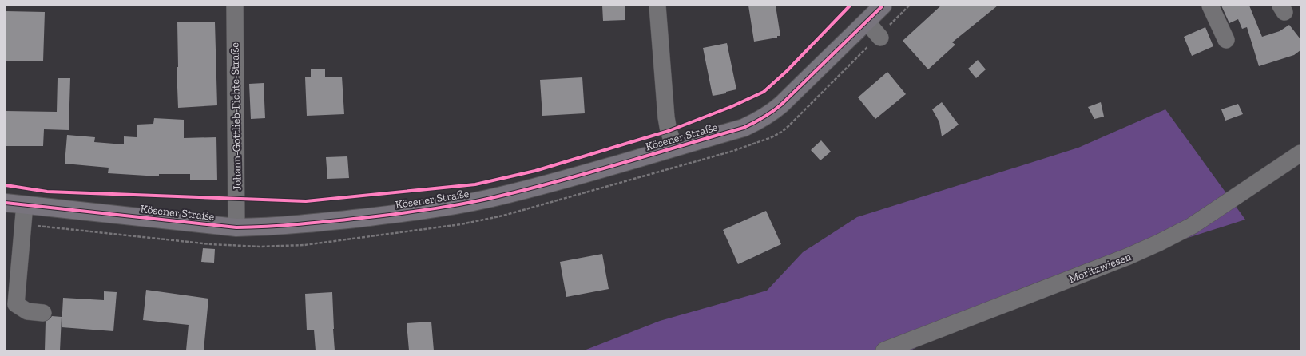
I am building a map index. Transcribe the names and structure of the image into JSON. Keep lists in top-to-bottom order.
{
  "streets": {
    "main road": ["Kösener Straße"],
    "street": ["Johann-Gottlieb-Fichte-Straße", "Moritzwiesen"]
  },
  "crossings": [
    ["Johann-Gottlieb-Fichte-Straße", "Kösener Straße"]
  ]
}
